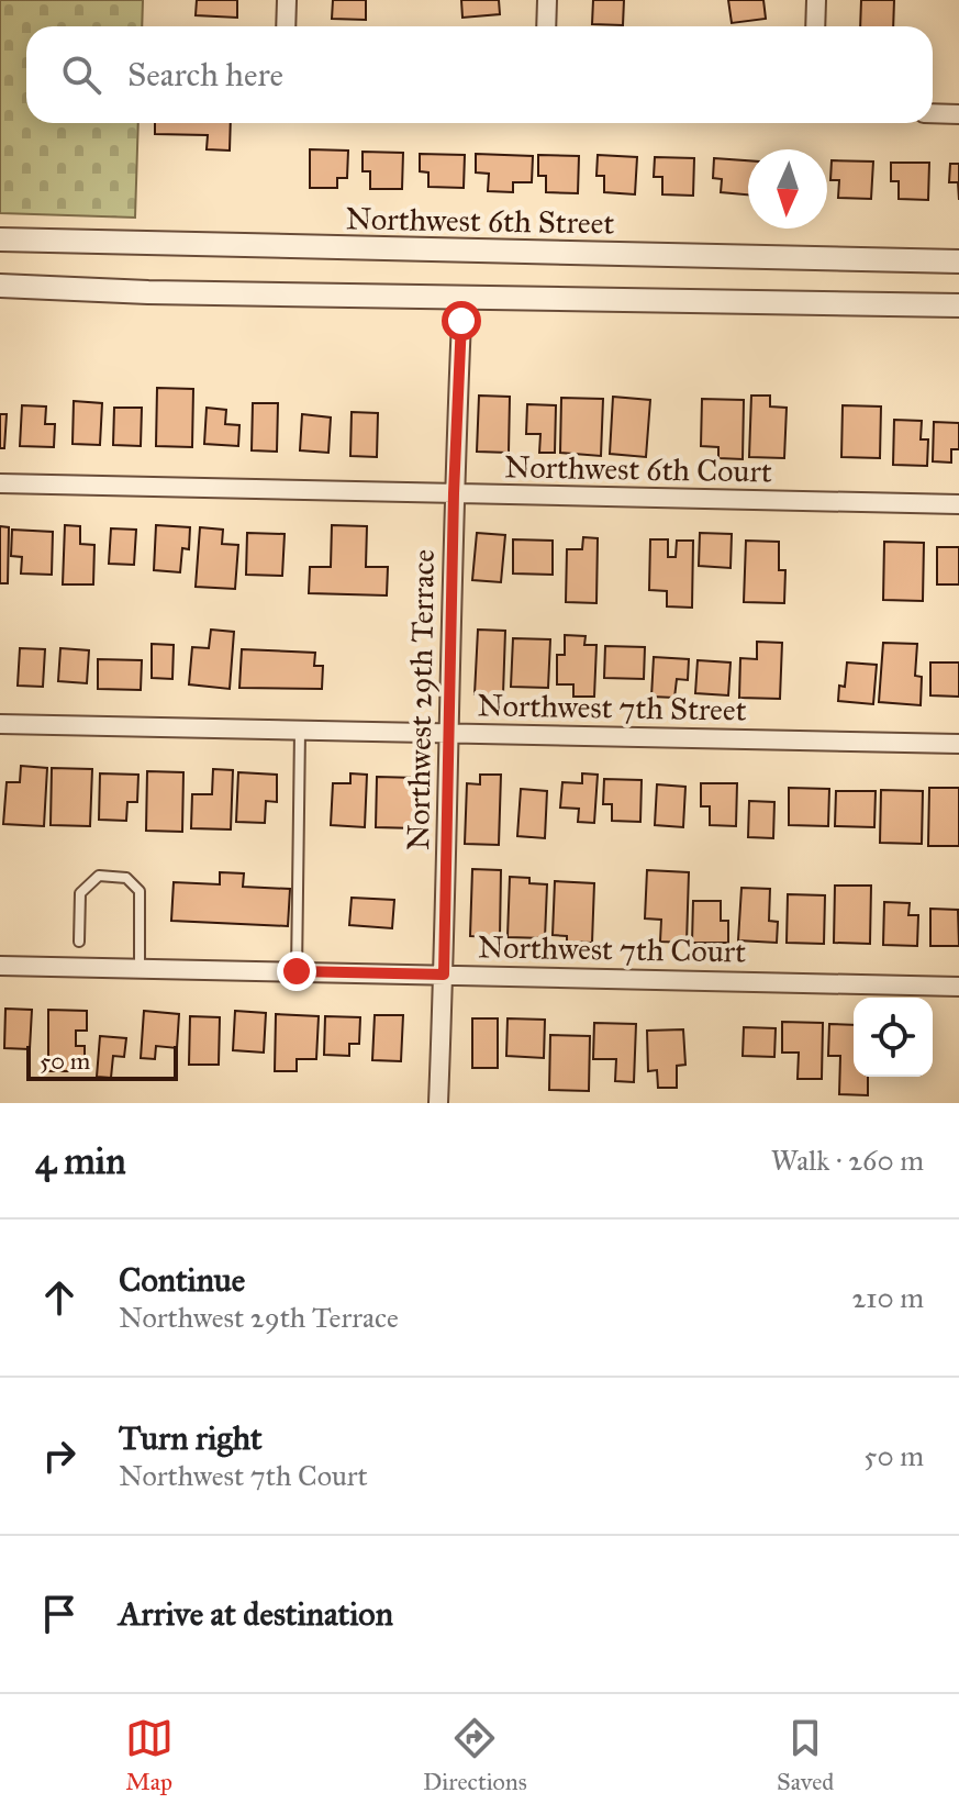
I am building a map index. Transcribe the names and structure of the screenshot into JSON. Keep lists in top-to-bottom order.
{
  "streets": {
    "street": [
      "Northwest 6th Street",
      "Northwest 6th Court",
      "Northwest 29th Terrace",
      "Northwest 7th Street",
      "Northwest 7th Court"
    ]
  },
  "crossings": [
    ["Northwest 6th Court", "Northwest 29th Terrace"],
    ["Northwest 29th Terrace", "Northwest 7th Street"],
    ["Northwest 29th Terrace", "Northwest 7th Court"]
  ],
  "scale_bar": "50 m",
  "north": "bottom",
  "page": {
    "search": "Search here",
    "scale": "50 m",
    "heading": ["4 min", "Walk · 260 m"],
    "list": [
      ["Continue", "Northwest 29th Terrace", "210 m"],
      ["Turn right", "Northwest 7th Court", "50 m"],
      "Arrive at destination"
    ],
    "nav": ["Map", "Directions", "Saved"]
  }
}
